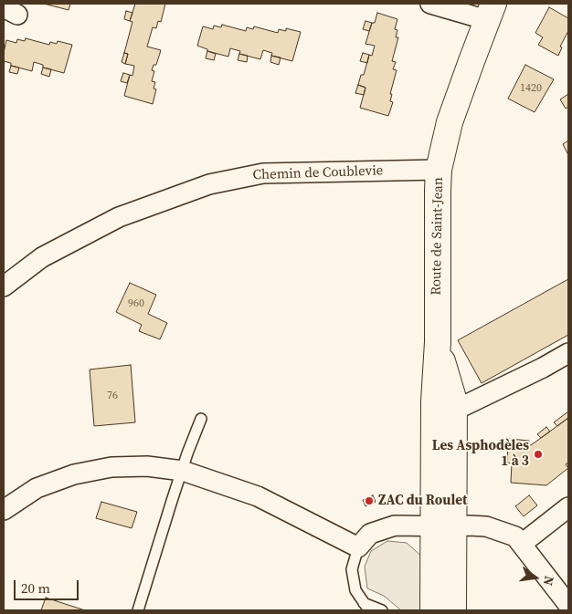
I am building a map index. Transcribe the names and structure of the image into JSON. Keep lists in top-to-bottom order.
{
  "streets": {
    "main road": ["Route de Saint-Jean"],
    "street": ["Chemin de Coublevie"]
  },
  "crossings": [
    ["Chemin de Coublevie", "Route de Saint-Jean"]
  ],
  "places": ["Les Asphodèles 1 à 3", "ZAC du Roulet"],
  "house_numbers": ["1420", "960", "76"],
  "scale_bar": "20 m",
  "north": "right"
}
